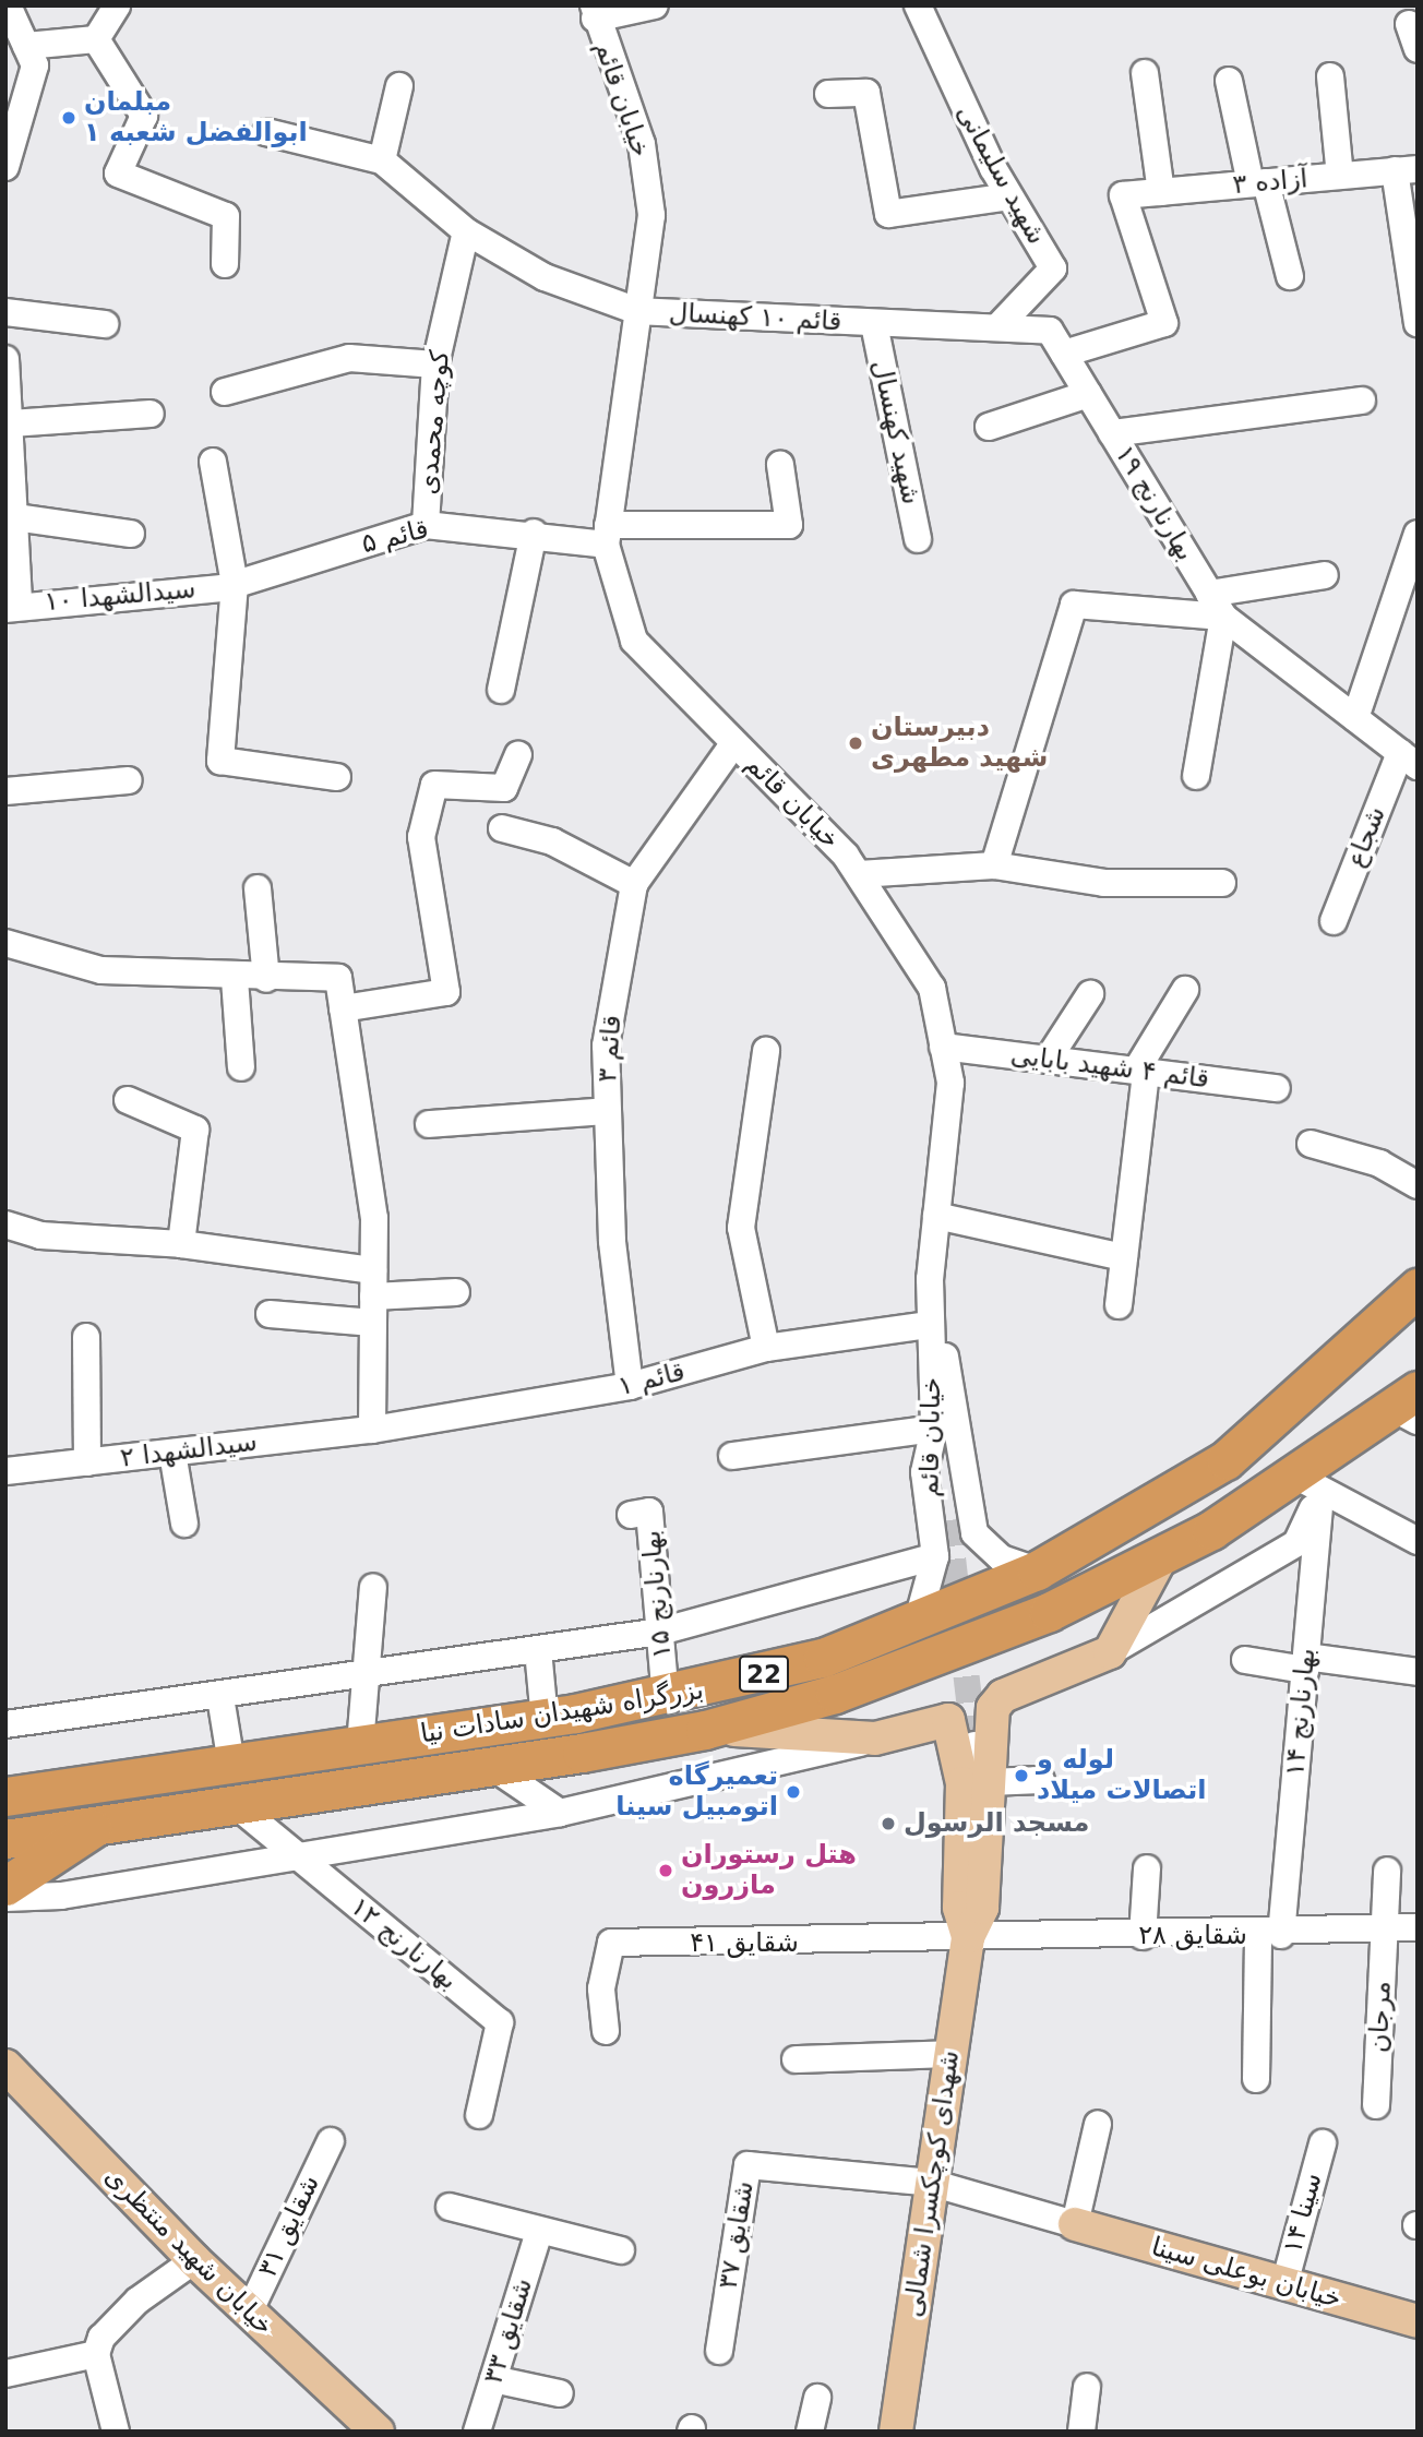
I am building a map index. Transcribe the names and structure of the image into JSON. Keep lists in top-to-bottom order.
{
  "streets": {
    "highway": ["22", "بزرگراه شهیدان سادات نیا"],
    "main road": ["شهدای کوچکسرا شمالی", "خیابان شهید منتظری", "خیابان بوعلی سینا"],
    "street": [
      "خیابان قائم",
      "شهید سلیمانی",
      "آزاده ۳",
      "قائم ۱۰ کهنسال",
      "کوچه محمدی",
      "شهید کهنسال",
      "بهارنارنج ۱۹",
      "قائم ۵",
      "سیدالشهدا ۱۰",
      "شجاع",
      "قائم ۳",
      "قائم ۴ شهید بابایی",
      "قائم ۱",
      "سیدالشهدا ۲",
      "بهارنارنج ۱۵",
      "بهارنارنج ۱۴",
      "شقایق ۲۸",
      "بهارنارنج ۱۲",
      "شقایق ۴۱",
      "مرجان",
      "سینا ۱۴",
      "شقایق ۳۱",
      "شقایق ۳۷",
      "شقایق ۳۳"
    ]
  },
  "crossings": [
    ["خیابان قائم", "قائم ۱۰ کهنسال"],
    ["خیابان قائم", "قائم ۵"],
    ["خیابان قائم", "قائم ۳"],
    ["خیابان قائم", "قائم ۴ شهید بابایی"],
    ["خیابان قائم", "قائم ۱"],
    ["خیابان قائم", "بزرگراه شهیدان سادات نیا"],
    ["شهید سلیمانی", "بهارنارنج ۱۹"],
    ["آزاده ۳", "بهارنارنج ۱۹"],
    ["قائم ۱۰ کهنسال", "کوچه محمدی"],
    ["قائم ۱۰ کهنسال", "شهید کهنسال"],
    ["قائم ۱۰ کهنسال", "بهارنارنج ۱۹"],
    ["کوچه محمدی", "قائم ۵"],
    ["شهید کهنسال", "بهارنارنج ۱۹"],
    ["بهارنارنج ۱۹", "شجاع"],
    ["قائم ۵", "سیدالشهدا ۱۰"],
    ["قائم ۳", "قائم ۱"],
    ["قائم ۱", "سیدالشهدا ۲"],
    ["بهارنارنج ۱۵", "بزرگراه شهیدان سادات نیا"],
    ["بزرگراه شهیدان سادات نیا", "بهارنارنج ۱۴"],
    ["بزرگراه شهیدان سادات نیا", "بهارنارنج ۱۲"],
    ["بهارنارنج ۱۴", "شقایق ۲۸"],
    ["شقایق ۲۸", "شقایق ۴۱"],
    ["شقایق ۲۸", "مرجان"],
    ["شقایق ۲۸", "شهدای کوچکسرا شمالی"],
    ["شقایق ۴۱", "شهدای کوچکسرا شمالی"],
    ["شهدای کوچکسرا شمالی", "شقایق ۳۷"],
    ["سینا ۱۴", "خیابان بوعلی سینا"],
    ["شقایق ۳۱", "خیابان شهید منتظری"]
  ],
  "places": [
    "مبلمان ابوالفضل شعبه ۱",
    "دبیرستان شهید مطهری",
    "لوله و اتصالات میلاد",
    "تعمیرگاه اتومبیل سینا",
    "مسجد الرسول",
    "هتل رستوران مازرون"
  ]
}
